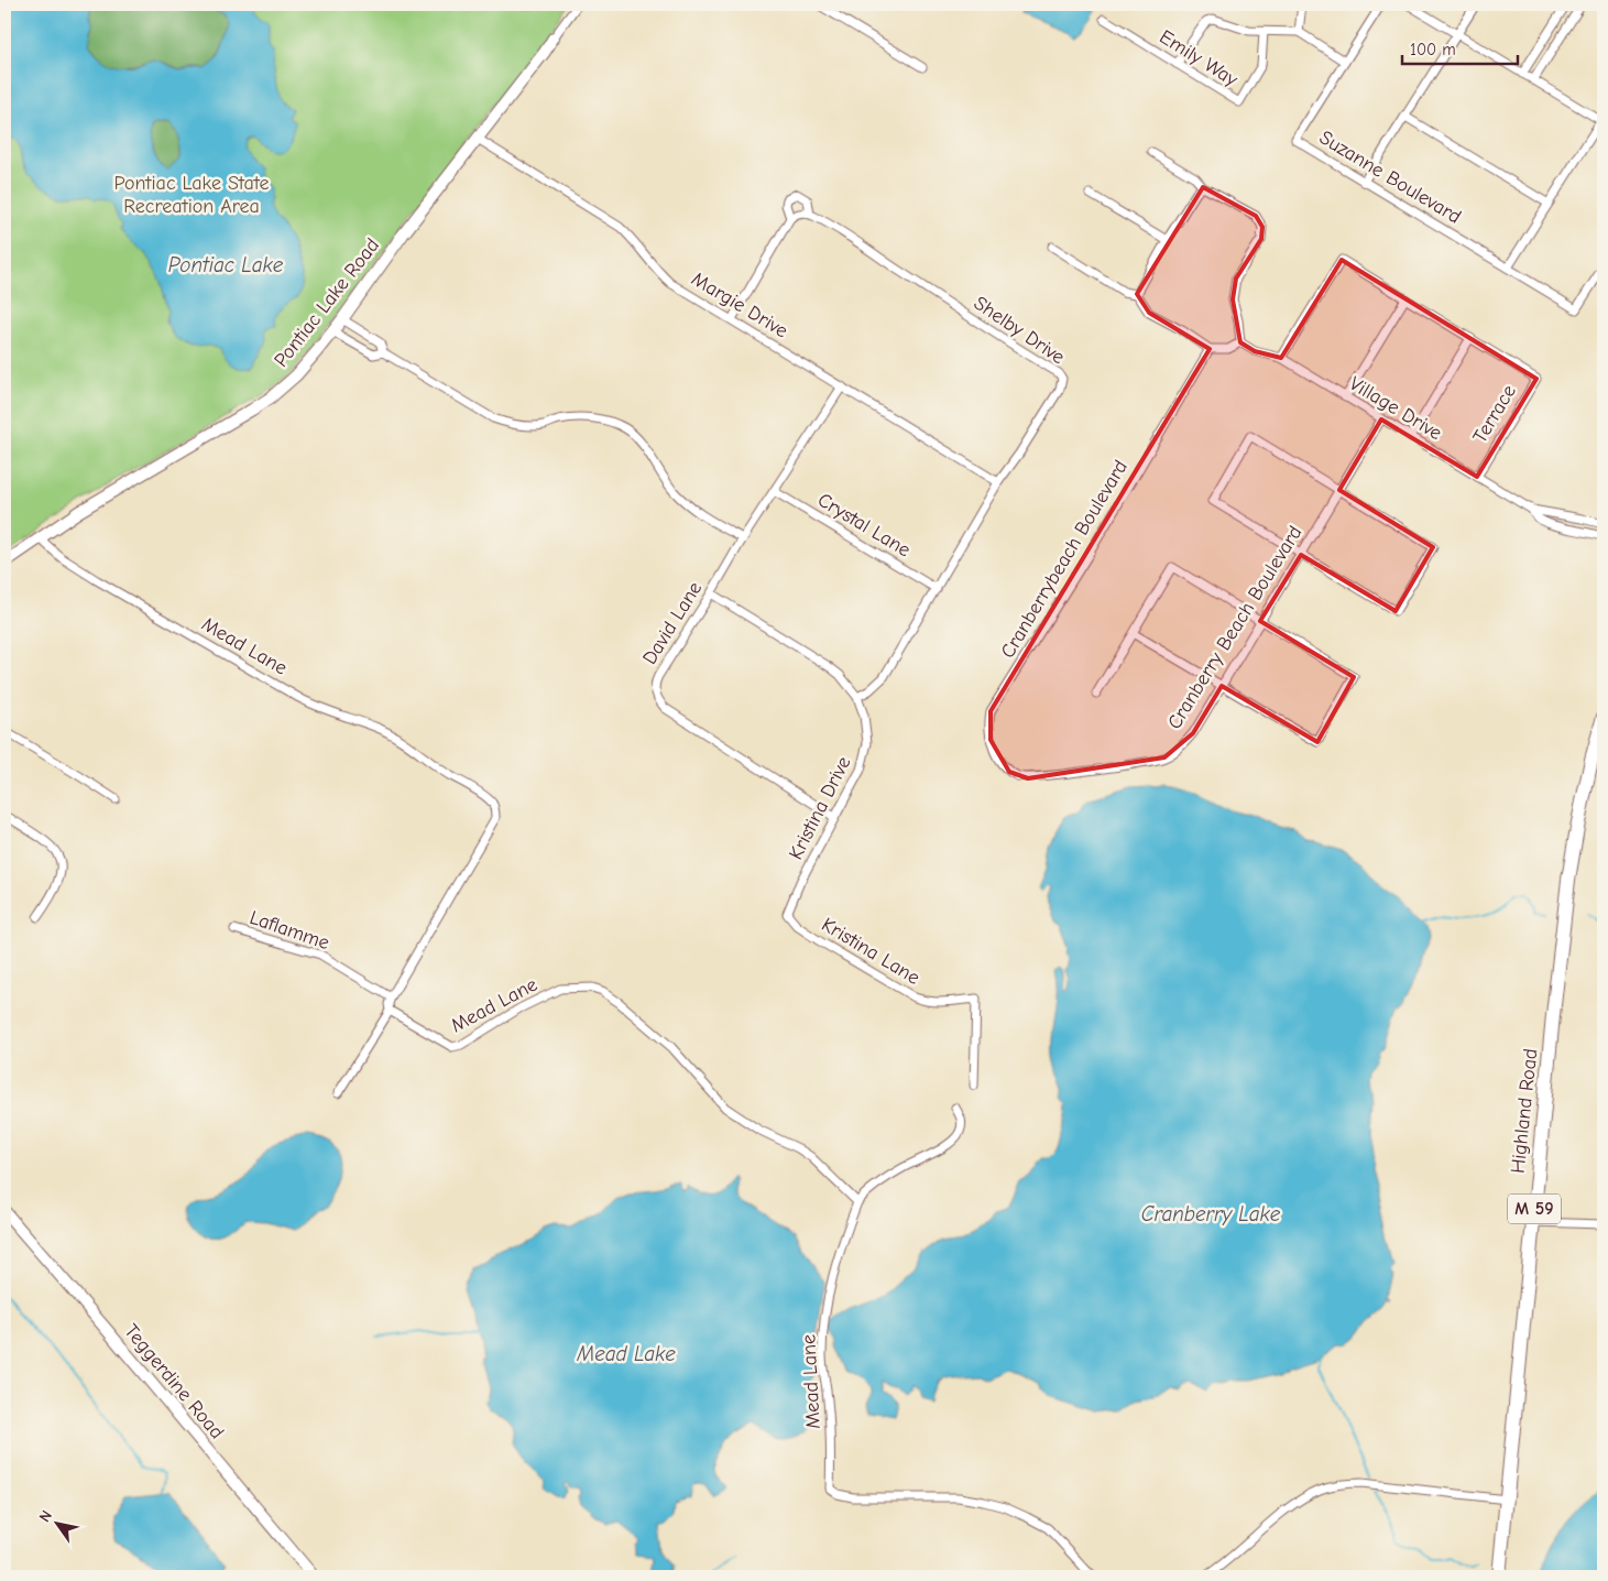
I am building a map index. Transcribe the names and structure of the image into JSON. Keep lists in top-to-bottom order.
{
  "streets": {
    "highway": ["Highland Road", "M 59"],
    "street": [
      "Emily Way",
      "Suzanne Boulevard",
      "Pontiac Lake Road",
      "Margie Drive",
      "Shelby Drive",
      "Village Drive",
      "Terrace",
      "Crystal Lane",
      "Cranberrybeach Boulevard",
      "David Lane",
      "Cranberry Beach Boulevard",
      "Mead Lane",
      "Kristina Drive",
      "Laflamme",
      "Kristina Lane",
      "Teggerdine Road"
    ]
  },
  "crossings": [
    ["Pontiac Lake Road", "Margie Drive"],
    ["Pontiac Lake Road", "Mead Lane"],
    ["Margie Drive", "Shelby Drive"],
    ["Margie Drive", "David Lane"],
    ["Shelby Drive", "Crystal Lane"],
    ["Shelby Drive", "Kristina Drive"],
    ["Village Drive", "Terrace"],
    ["Village Drive", "Cranberry Beach Boulevard"],
    ["Crystal Lane", "David Lane"],
    ["Cranberrybeach Boulevard", "Cranberry Beach Boulevard"],
    ["David Lane", "Kristina Drive"],
    ["Mead Lane", "Laflamme"],
    ["Kristina Drive", "Kristina Lane"]
  ],
  "water": ["Pontiac Lake", "Cranberry Lake", "Mead Lake"],
  "parks": ["Pontiac Lake State Recreation Area"],
  "scale_bar": "100 m",
  "north": "top left"
}
